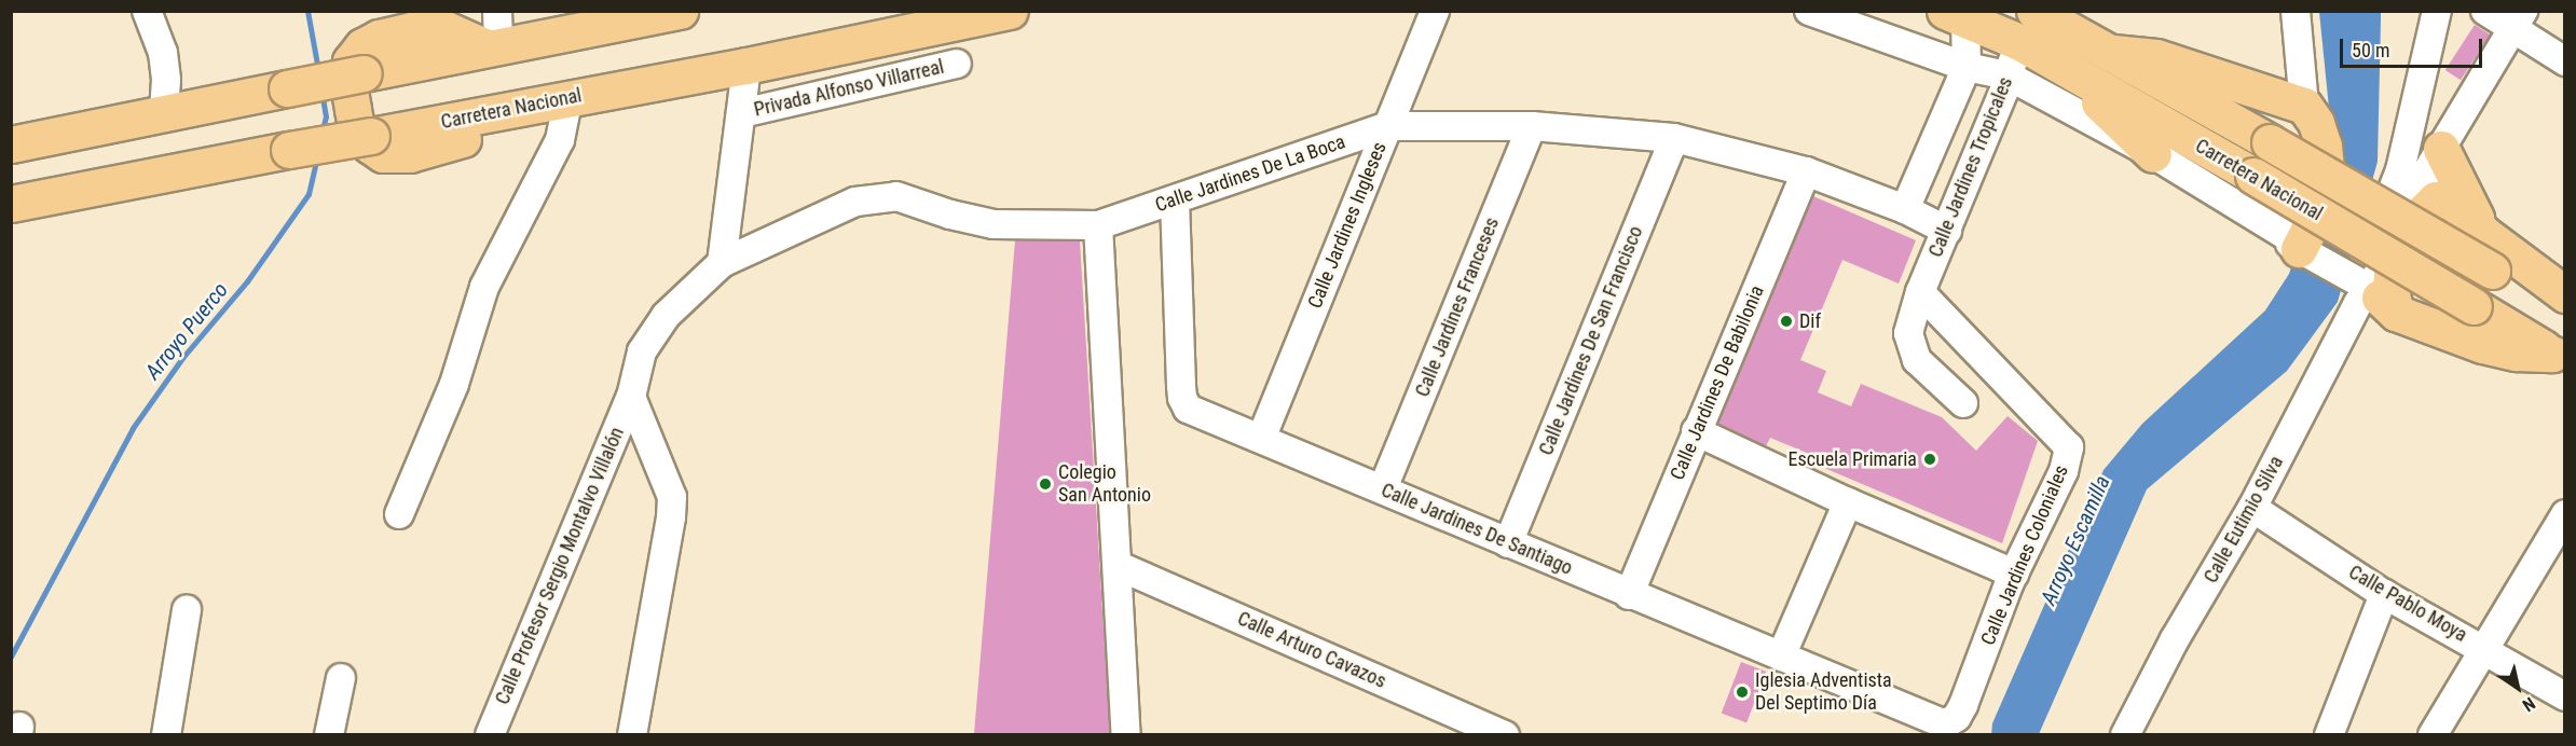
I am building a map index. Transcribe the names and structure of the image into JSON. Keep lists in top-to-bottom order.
{
  "streets": {
    "highway": ["Carretera Nacional"],
    "street": [
      "Privada Alfonso Villarreal",
      "Calle Jardines Tropicales",
      "Calle Jardines De La Boca",
      "Calle Jardines Ingleses",
      "Calle Jardines Franceses",
      "Calle Jardines De San Francisco",
      "Calle Jardines De Babilonia",
      "Calle Eutimio Silva",
      "Calle Jardines De Santiago",
      "Calle Jardines Coloniales",
      "Calle Profesor Sergio Montalvo Villalón",
      "Calle Pablo Moya",
      "Calle Arturo Cavazos"
    ]
  },
  "crossings": [
    ["Carretera Nacional", "Calle Jardines Tropicales"],
    ["Calle Jardines Tropicales", "Calle Jardines De La Boca"],
    ["Calle Jardines Tropicales", "Calle Jardines Coloniales"],
    ["Calle Jardines De La Boca", "Calle Jardines Ingleses"],
    ["Calle Jardines De La Boca", "Calle Jardines Franceses"],
    ["Calle Jardines De La Boca", "Calle Jardines De San Francisco"],
    ["Calle Jardines De La Boca", "Calle Jardines De Babilonia"],
    ["Calle Jardines De La Boca", "Calle Jardines De Santiago"],
    ["Calle Jardines De La Boca", "Calle Profesor Sergio Montalvo Villalón"],
    ["Calle Jardines Ingleses", "Calle Jardines De Santiago"],
    ["Calle Jardines Franceses", "Calle Jardines De Santiago"],
    ["Calle Jardines De San Francisco", "Calle Jardines De Santiago"],
    ["Calle Jardines De Babilonia", "Calle Jardines De Santiago"],
    ["Calle Eutimio Silva", "Calle Pablo Moya"],
    ["Calle Jardines De Santiago", "Calle Jardines Coloniales"]
  ],
  "water": ["Arroyo Puerco", "Arroyo Escamilla"],
  "places": [
    "Dif",
    "Escuela Primaria",
    "Colegio San Antonio",
    "Iglesia Adventista Del Septimo Día"
  ],
  "scale_bar": "50 m",
  "north": "bottom right"
}
